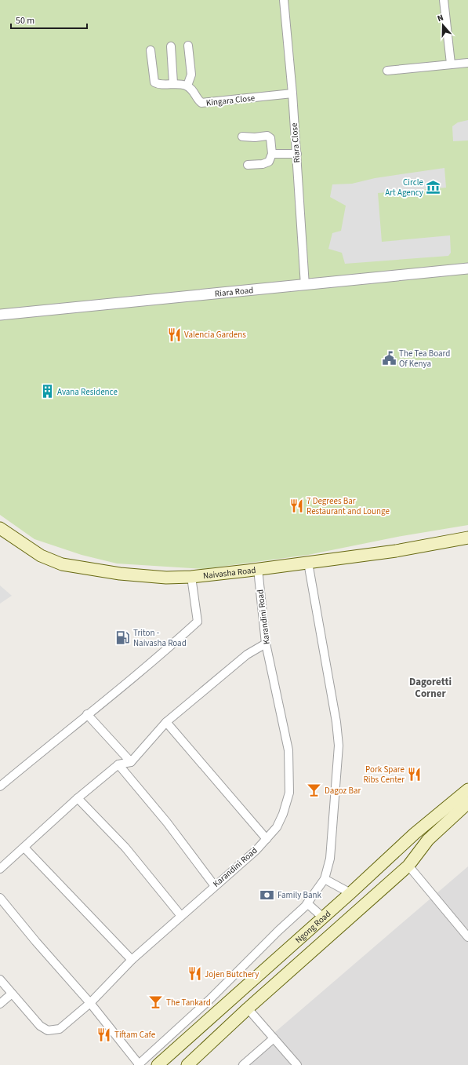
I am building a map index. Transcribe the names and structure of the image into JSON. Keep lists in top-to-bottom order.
{
  "streets": {
    "main road": ["Naivasha Road", "Ngong Road"],
    "street": [
      "Kingara Close",
      "Riara Close",
      "Riara Road",
      "Karandini Road"
    ]
  },
  "crossings": [
    ["Kingara Close", "Riara Close"],
    ["Riara Close", "Riara Road"],
    ["Naivasha Road", "Karandini Road"]
  ],
  "districts": ["Dagoretti Corner"],
  "places": {
    "museum": ["Circle Art Agency"],
    "restaurant": [
      "Valencia Gardens",
      "7 Degrees Bar Restaurant and Lounge",
      "Pork Spare Ribs Center",
      "Jojen Butchery",
      "Tiftam Cafe"
    ],
    "public building": ["The Tea Board Of Kenya"],
    "building": ["Avana Residence"],
    "fuel station": ["Triton - Naivasha Road"],
    "bar": ["Dagoz Bar", "The Tankard"],
    "bank": ["Family Bank"]
  },
  "scale_bar": "50 m",
  "north": "top"
}
